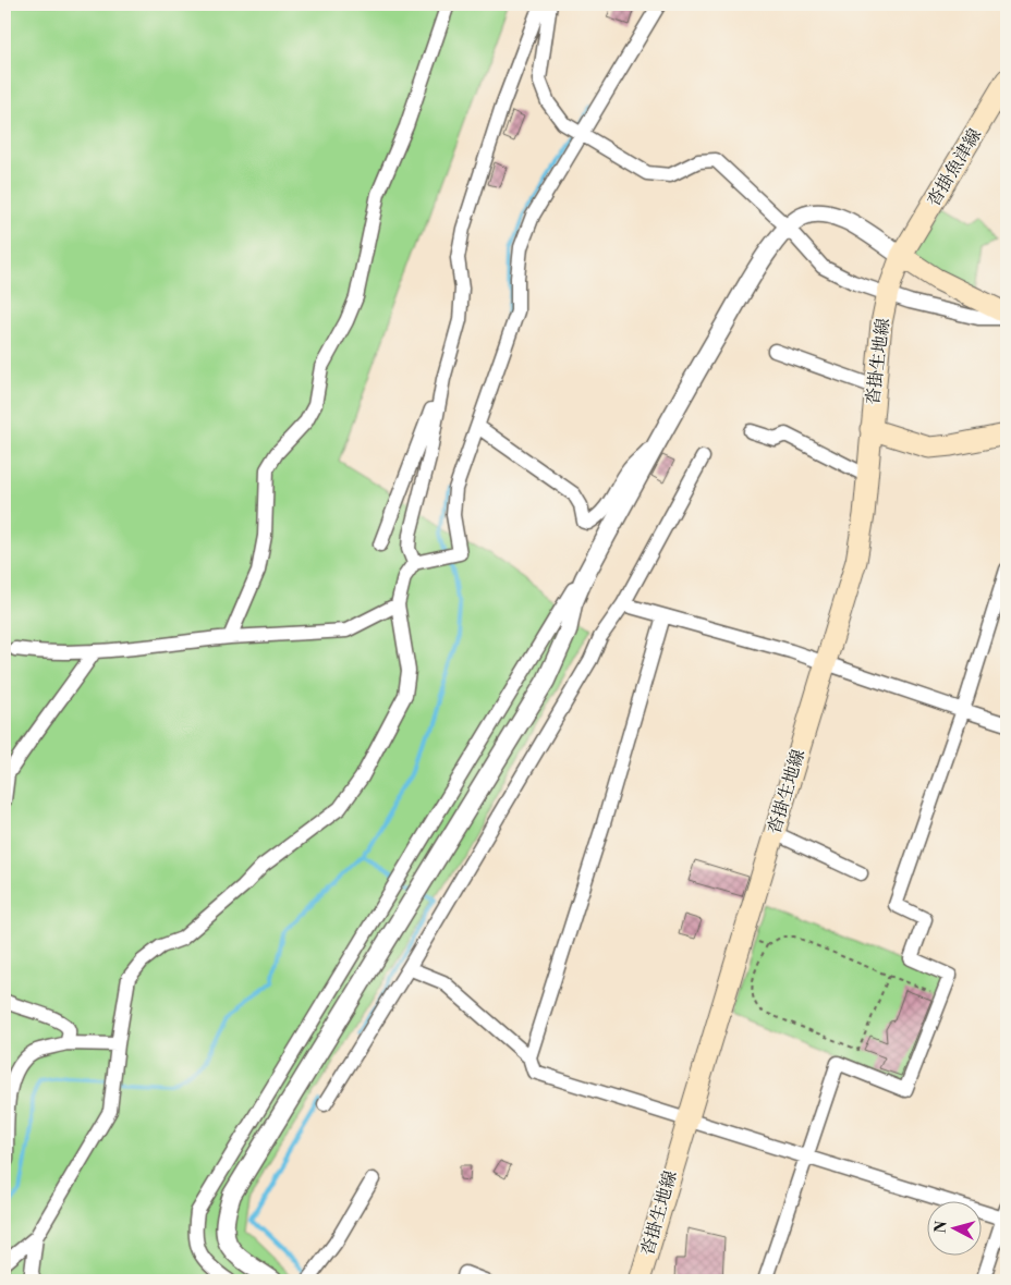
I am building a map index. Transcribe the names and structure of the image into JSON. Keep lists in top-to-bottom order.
{
  "streets": {
    "main road": ["沓掛魚津線", "沓掛生地線"]
  },
  "crossings": [
    ["沓掛魚津線", "沓掛生地線"]
  ],
  "north": "left"
}
